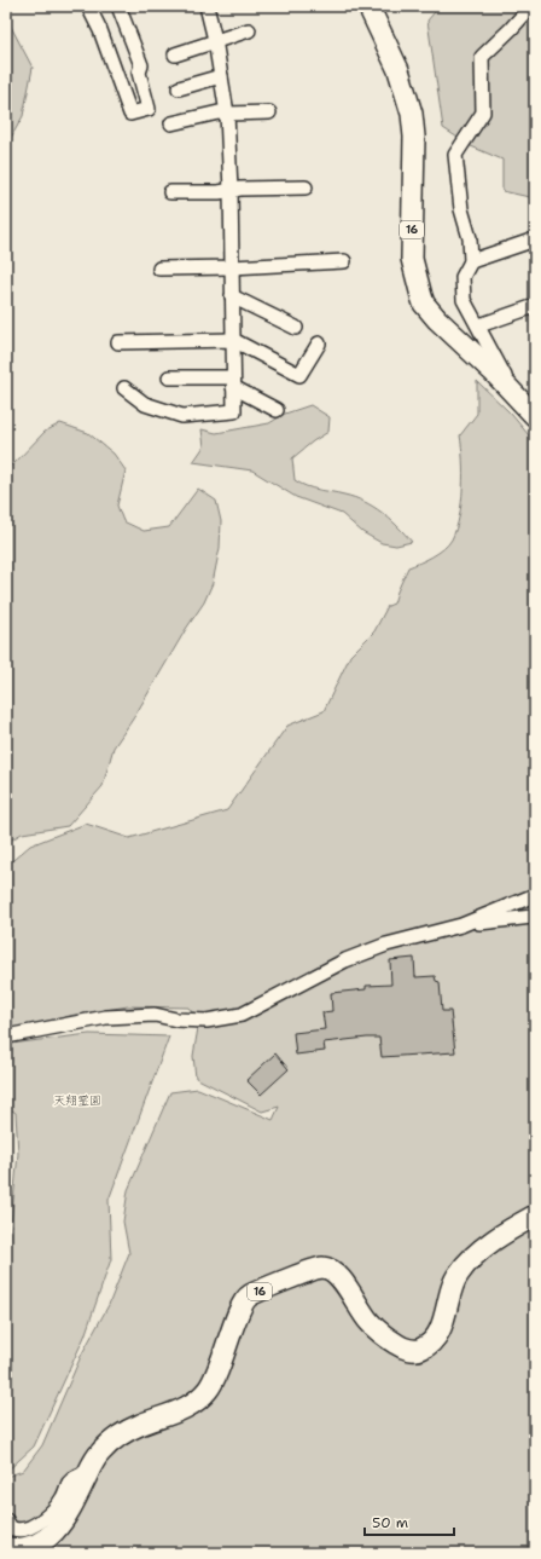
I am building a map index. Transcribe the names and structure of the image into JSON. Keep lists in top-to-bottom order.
{
  "streets": {
    "main road": ["16"]
  },
  "parks": ["天翔霊園"],
  "scale_bar": "50 m"
}
